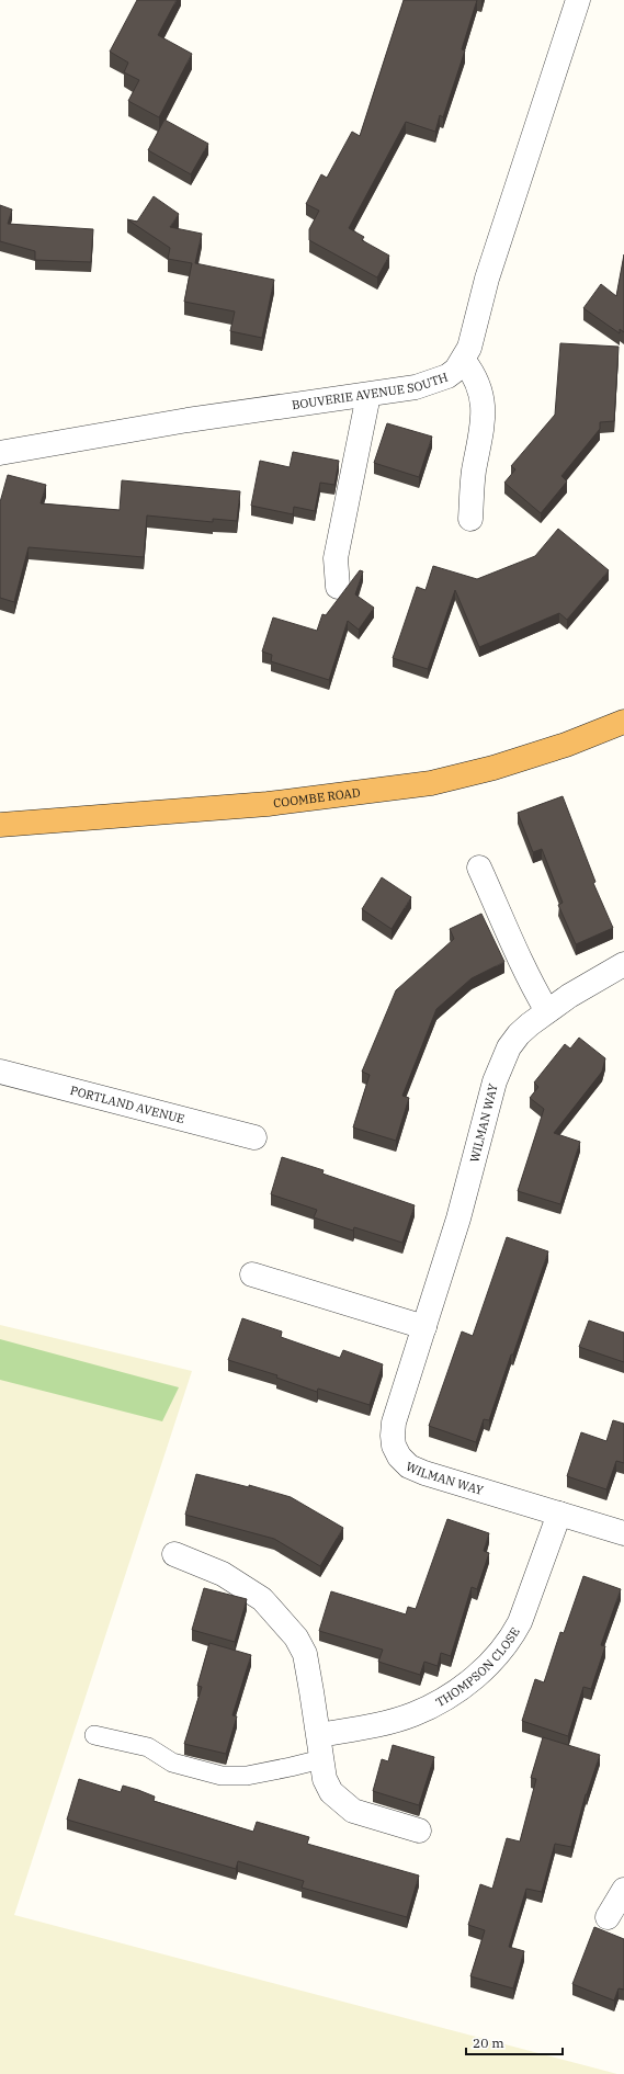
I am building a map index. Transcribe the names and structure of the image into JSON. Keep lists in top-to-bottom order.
{
  "streets": {
    "highway": ["COOMBE ROAD"],
    "street": [
      "BOUVERIE AVENUE SOUTH",
      "PORTLAND AVENUE",
      "WILMAN WAY",
      "THOMPSON CLOSE"
    ]
  },
  "crossings": [
    ["WILMAN WAY", "THOMPSON CLOSE"]
  ],
  "scale_bar": "20 m"
}
